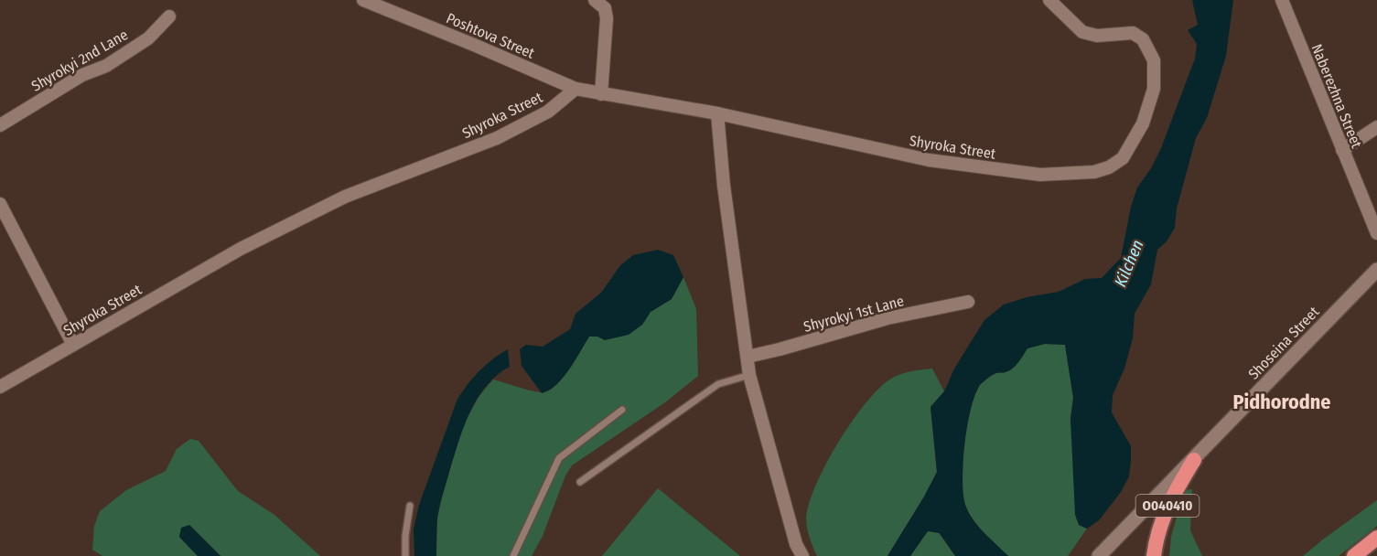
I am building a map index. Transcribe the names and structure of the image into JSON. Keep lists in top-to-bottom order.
{
  "streets": {
    "highway": ["О040410"],
    "main road": ["Shoseina Street"],
    "street": [
      "Poshtova Street",
      "Shyrokyi 2nd Lane",
      "Naberezhna Street",
      "Shyroka Street",
      "Shyrokyi 1st Lane"
    ]
  },
  "crossings": [
    ["Poshtova Street", "Shyroka Street"],
    ["Shoseina Street", "О040410"]
  ],
  "districts": ["Pidhorodne"],
  "water": ["Kilchen"]
}
